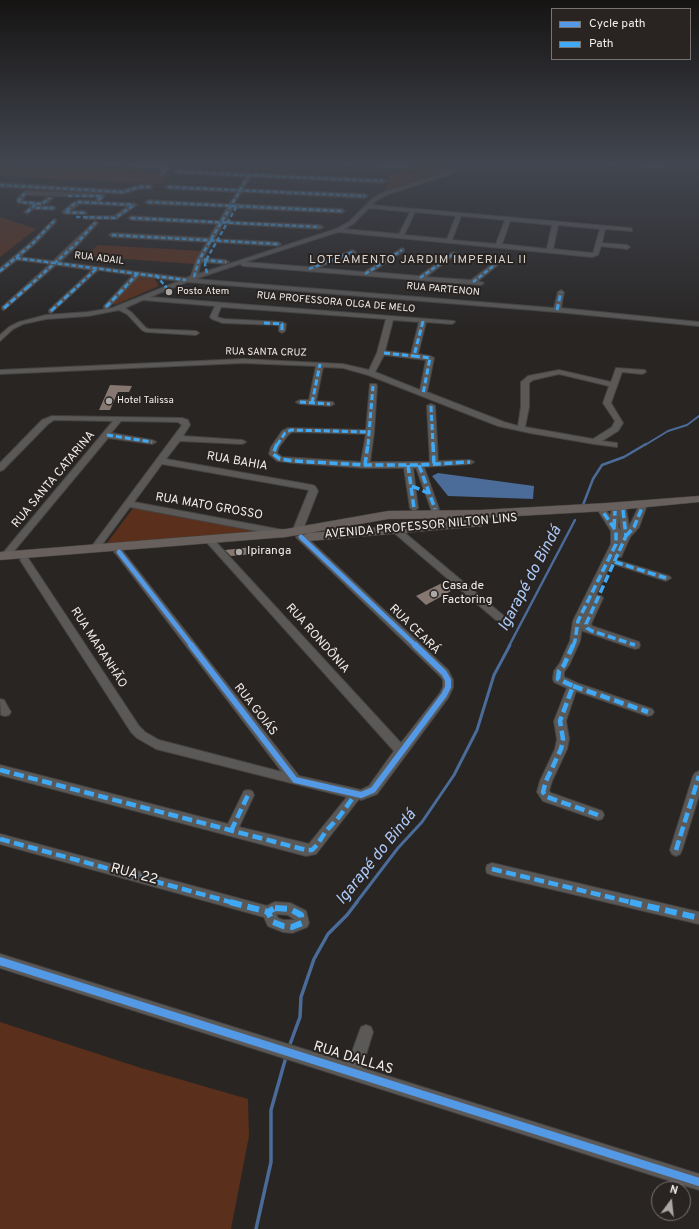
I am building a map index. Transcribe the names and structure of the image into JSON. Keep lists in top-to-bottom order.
{
  "streets": {
    "main road": ["AVENIDA PROFESSOR NILTON LINS"],
    "street": [
      "RUA ADAIL",
      "RUA PARTENON",
      "RUA PROFESSORA OLGA DE MELO",
      "RUA SANTA CRUZ",
      "RUA BAHIA",
      "RUA SANTA CATARINA",
      "RUA MATO GROSSO",
      "RUA CEARÁ",
      "RUA RONDÔNIA",
      "RUA MARANHÃO",
      "RUA GOIÁS",
      "RUA 22",
      "RUA DALLAS"
    ]
  },
  "crossings": [
    ["RUA ADAIL", "RUA PARTENON"],
    ["RUA BAHIA", "RUA MATO GROSSO"],
    ["RUA BAHIA", "AVENIDA PROFESSOR NILTON LINS"],
    ["RUA BAHIA", "RUA CEARÁ"],
    ["RUA SANTA CATARINA", "AVENIDA PROFESSOR NILTON LINS"],
    ["RUA MATO GROSSO", "AVENIDA PROFESSOR NILTON LINS"],
    ["RUA MATO GROSSO", "RUA CEARÁ"],
    ["AVENIDA PROFESSOR NILTON LINS", "RUA CEARÁ"],
    ["AVENIDA PROFESSOR NILTON LINS", "RUA RONDÔNIA"],
    ["AVENIDA PROFESSOR NILTON LINS", "RUA MARANHÃO"],
    ["AVENIDA PROFESSOR NILTON LINS", "RUA GOIÁS"],
    ["RUA CEARÁ", "RUA RONDÔNIA"],
    ["RUA MARANHÃO", "RUA GOIÁS"]
  ],
  "districts": ["LOTEAMENTO JARDIM IMPERIAL II"],
  "water": ["Igarapé do Bindá"],
  "places": [
    "Posto Atem",
    "Hotel Talissa",
    "Ipiranga",
    "Casa de Factoring"
  ],
  "legend": ["Cycle path", "Path"],
  "north": "top"
}
